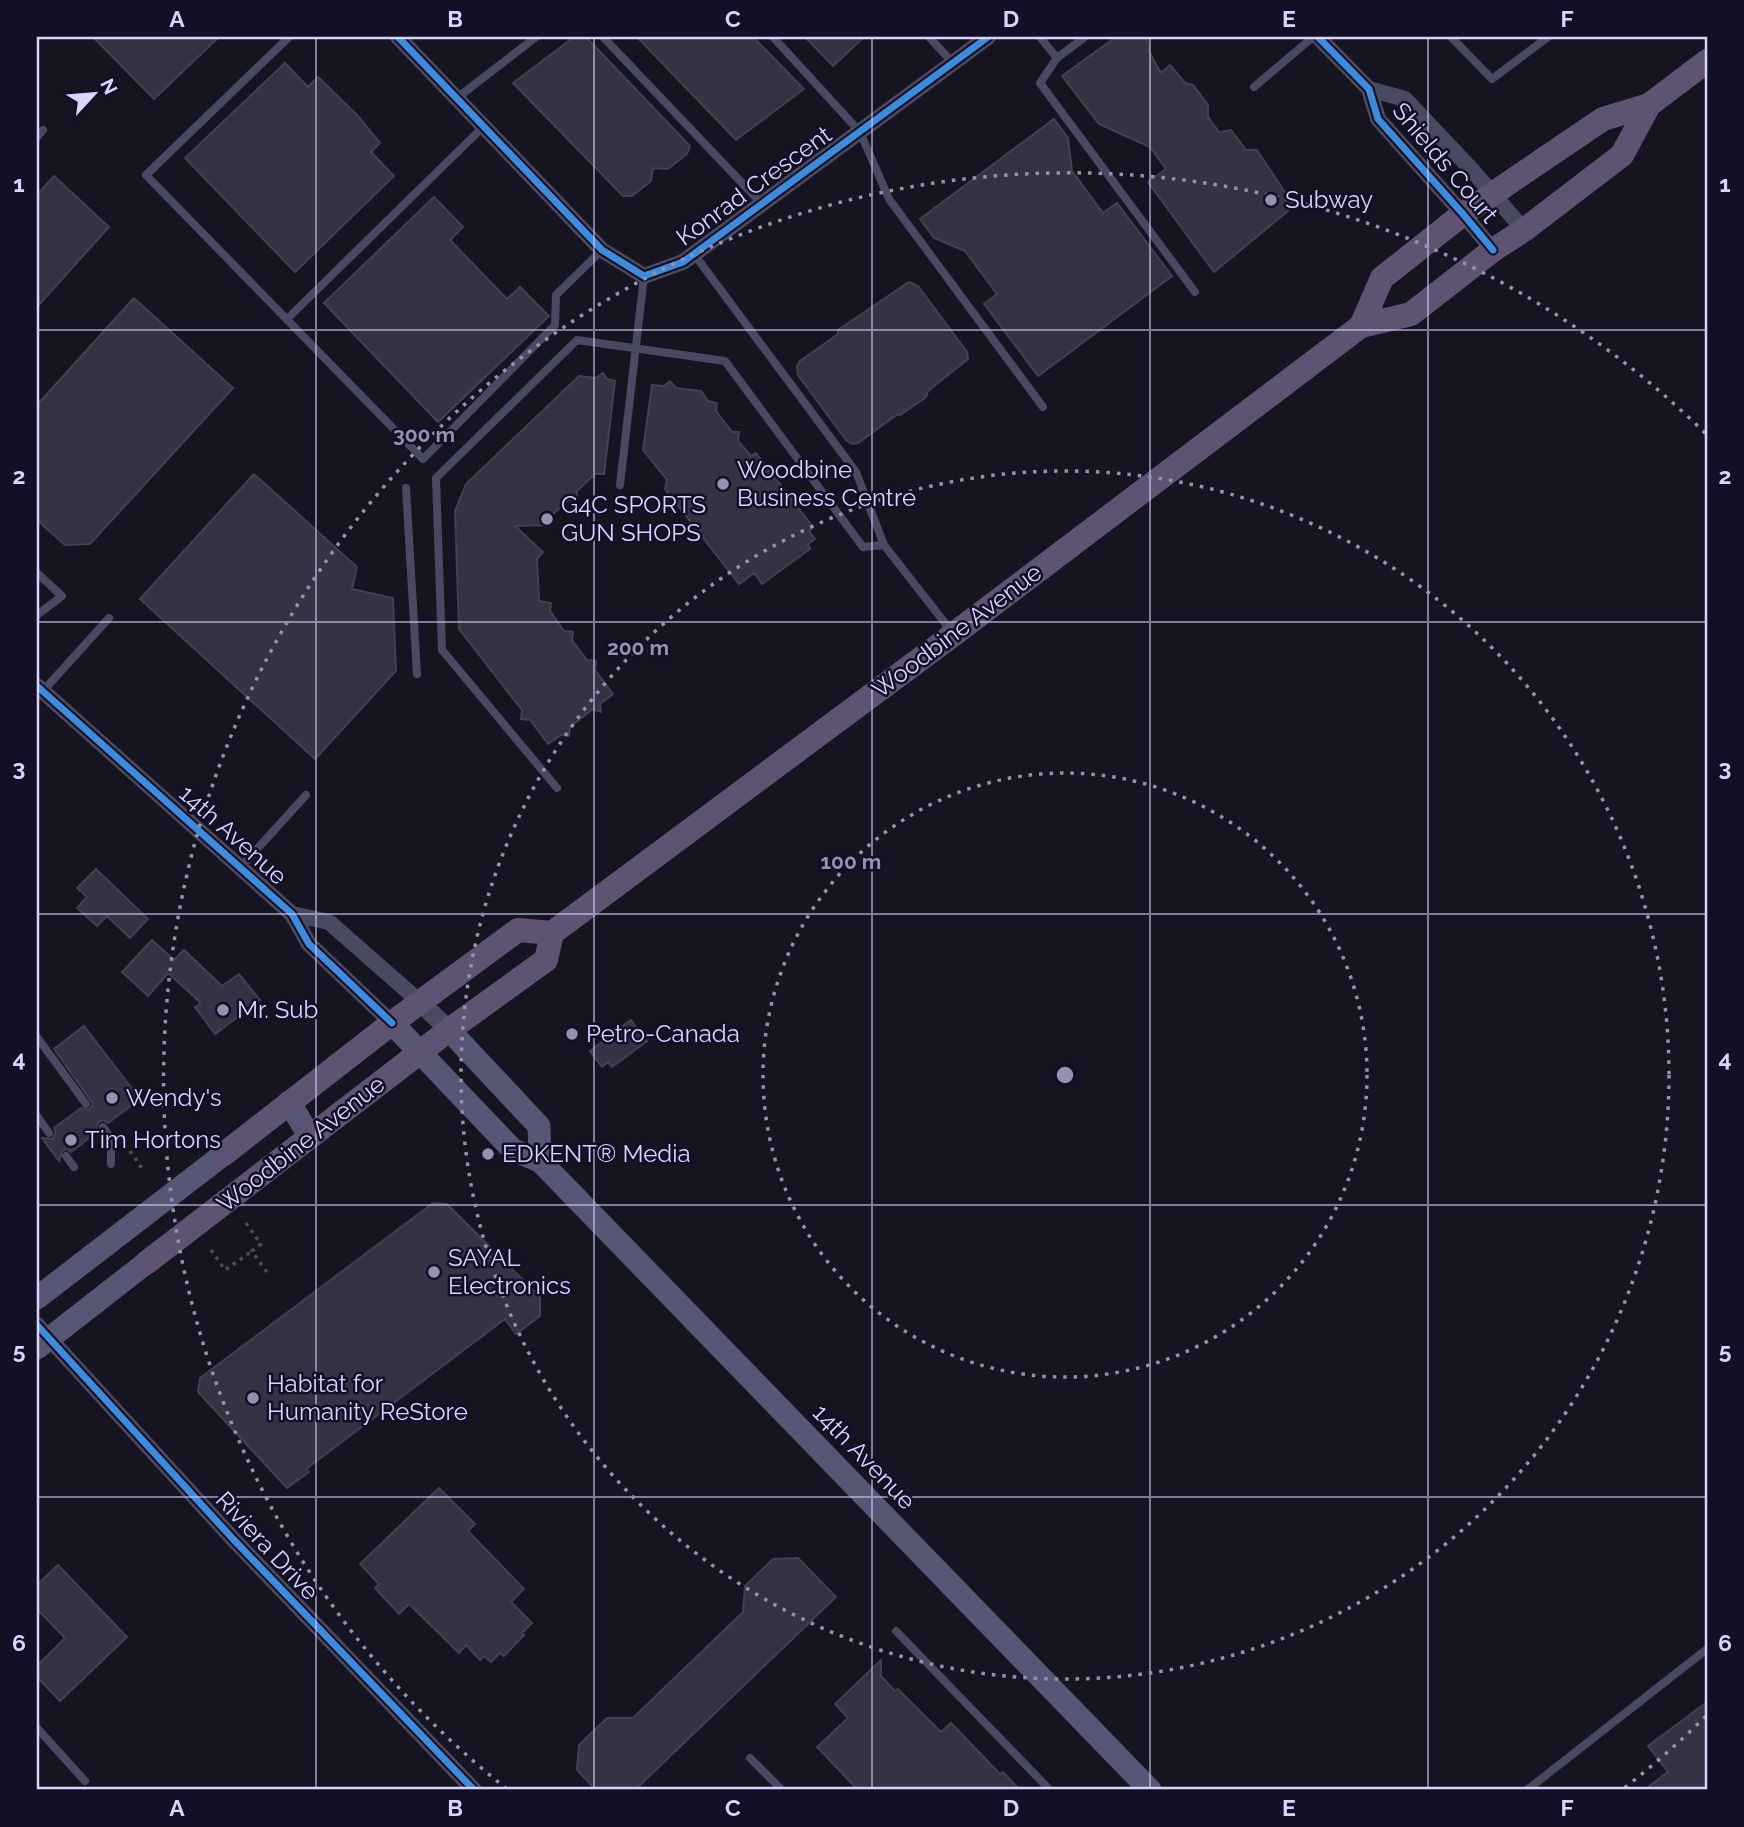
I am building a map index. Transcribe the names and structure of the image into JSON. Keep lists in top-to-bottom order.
{
  "streets": {
    "main road": ["Woodbine Avenue", "14th Avenue"],
    "street": ["Shields Court", "Konrad Crescent", "Riviera Drive"]
  },
  "crossings": [
    ["Shields Court", "Woodbine Avenue"],
    ["Woodbine Avenue", "14th Avenue"],
    ["Woodbine Avenue", "Riviera Drive"]
  ],
  "places": [
    "Subway",
    "Woodbine Business Centre",
    "G4C SPORTS GUN SHOPS",
    "Mr. Sub",
    "Petro-Canada",
    "Wendy's",
    "Tim Hortons",
    "EDKENT® Media",
    "SAYAL Electronics",
    "Habitat for Humanity ReStore"
  ],
  "north": "top right",
  "grid": {
    "columns": [
      "A",
      "B",
      "C",
      "D",
      "E",
      "F"
    ],
    "rows": [
      "1",
      "2",
      "3",
      "4",
      "5",
      "6"
    ]
  },
  "rings": ["300 m", "200 m", "100 m"]
}
